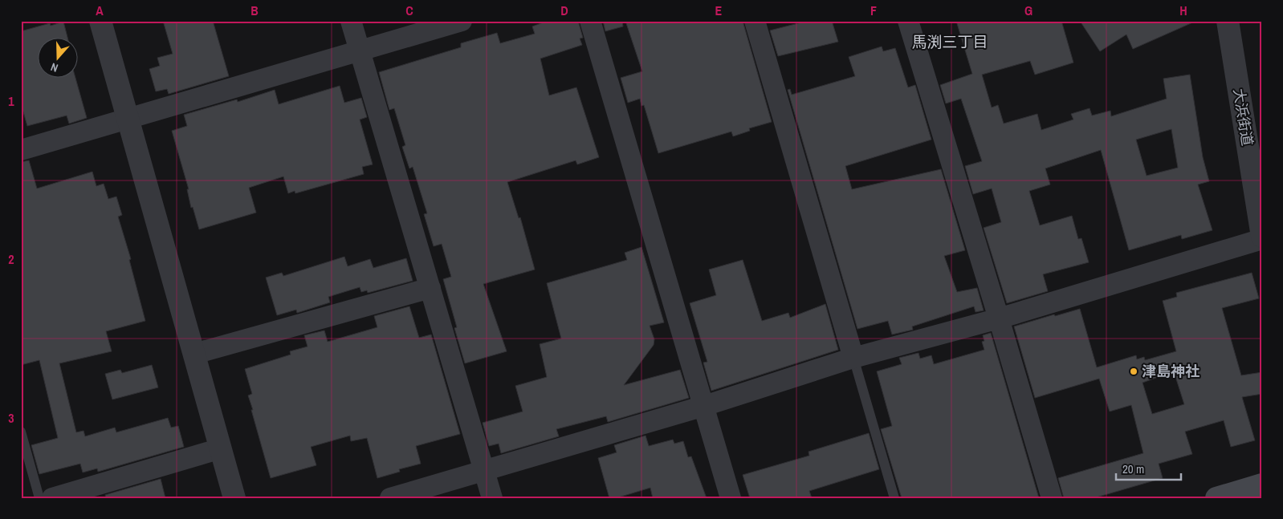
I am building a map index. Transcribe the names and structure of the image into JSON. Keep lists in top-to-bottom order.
{
  "streets": {
    "street": ["大浜街道"]
  },
  "districts": ["馬渕三丁目"],
  "places": ["津島神社"],
  "scale_bar": "20 m",
  "north": "bottom",
  "grid": {
    "columns": [
      "A",
      "B",
      "C",
      "D",
      "E",
      "F",
      "G",
      "H"
    ],
    "rows": ["1", "2", "3"]
  }
}
